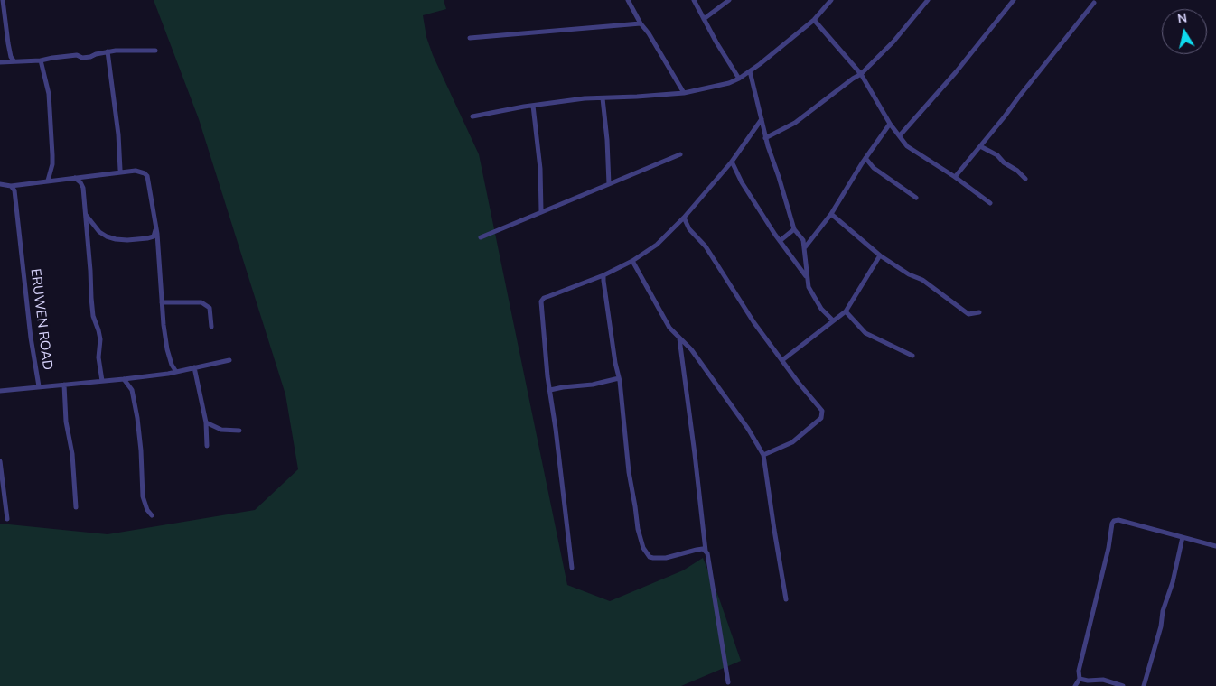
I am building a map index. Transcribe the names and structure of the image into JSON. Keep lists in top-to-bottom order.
{
  "streets": {
    "street": ["ERUWEN ROAD"]
  },
  "north": "top"
}
